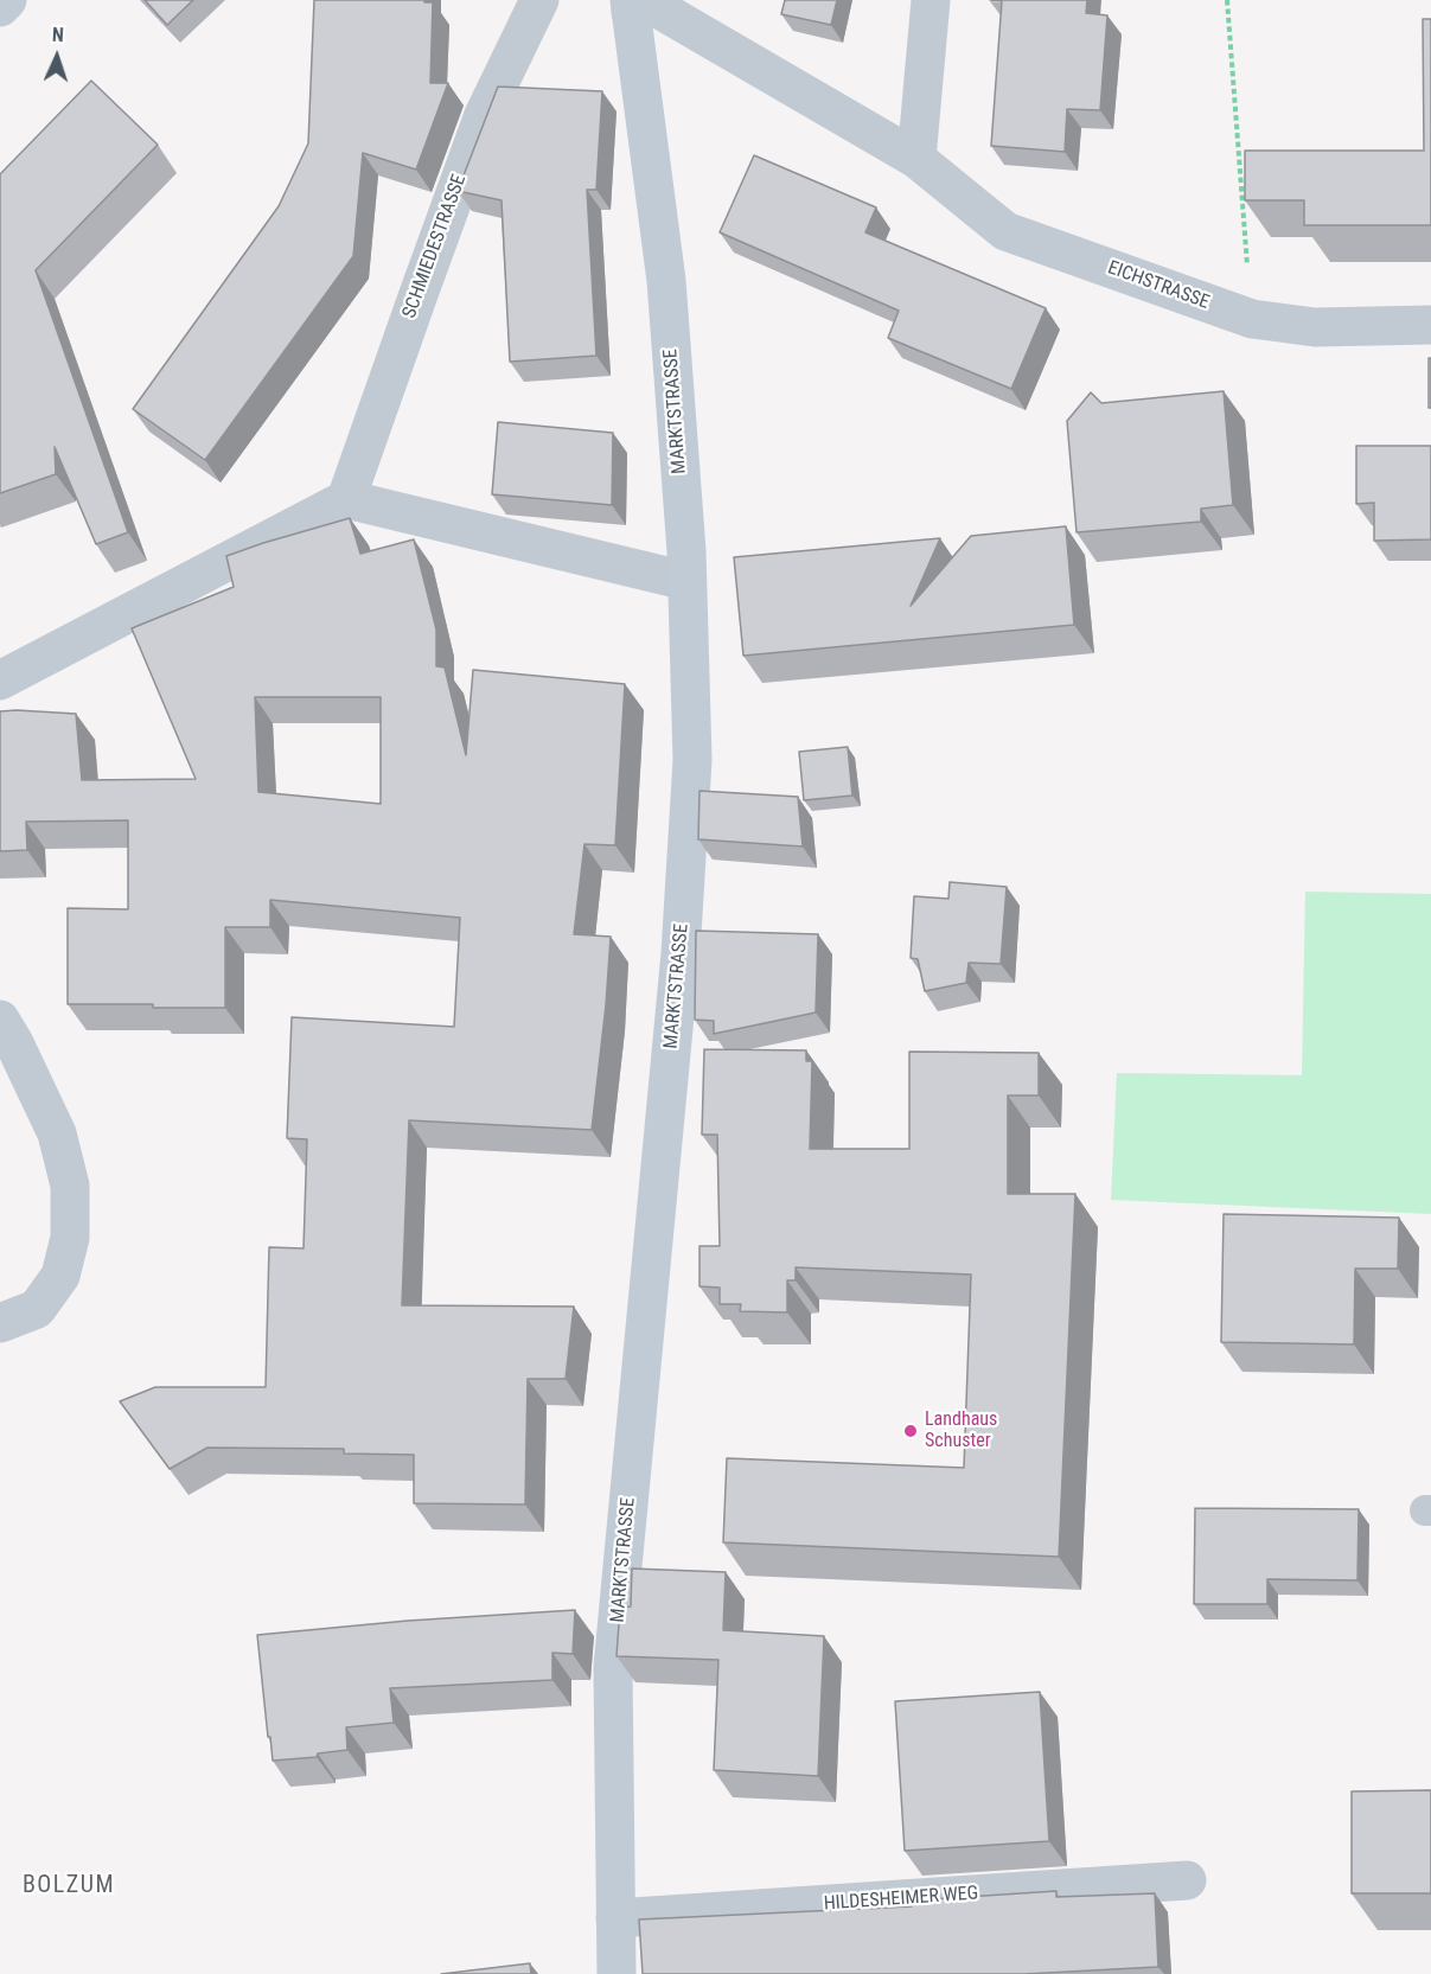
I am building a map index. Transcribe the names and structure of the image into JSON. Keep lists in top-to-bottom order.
{
  "streets": {
    "street": [
      "SCHMIEDESTRASSE",
      "EICHSTRASSE",
      "MARKTSTRASSE",
      "HILDESHEIMER WEG"
    ]
  },
  "crossings": [
    ["EICHSTRASSE", "MARKTSTRASSE"],
    ["MARKTSTRASSE", "HILDESHEIMER WEG"]
  ],
  "districts": ["BOLZUM"],
  "places": ["Landhaus Schuster"],
  "north": "top"
}
